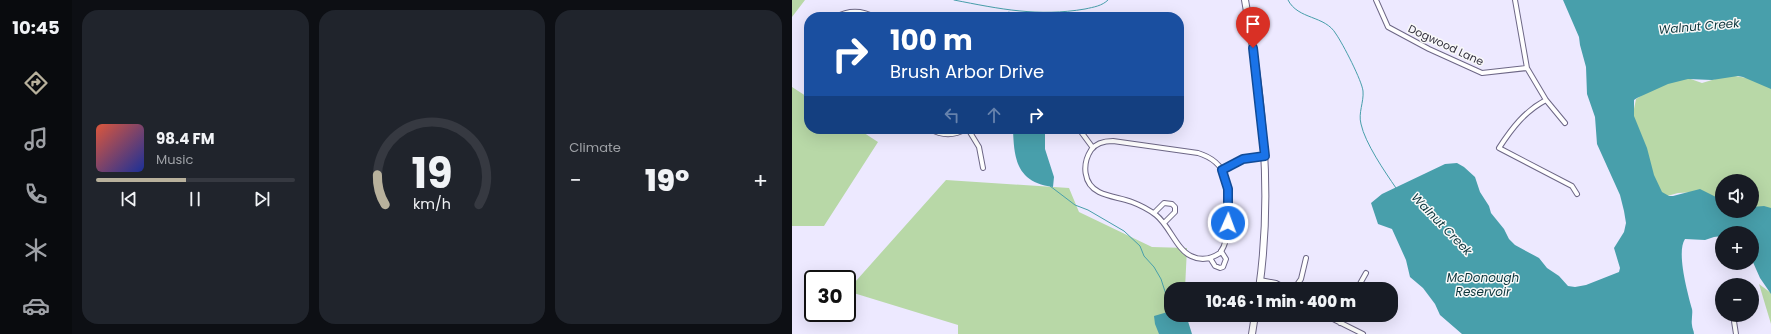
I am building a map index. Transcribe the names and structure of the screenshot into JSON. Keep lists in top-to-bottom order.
{
  "streets": {
    "street": ["Dogwood Lane"]
  },
  "water": ["Walnut Creek", "McDonough Reservoir"],
  "page": {
    "tabs": "10:45",
    "tile": "Climate",
    "turn": ["100 m", "Brush Arbor Drive"],
    "song": ["98.4 FM", "Music"],
    "heat": ["−", "19°", "+"],
    "map_buttons": ["+", "−"],
    "limit": "30",
    "trip": "10:46 · 1 min · 400 m",
    "gauge": ["19", "km/h"]
  }
}
